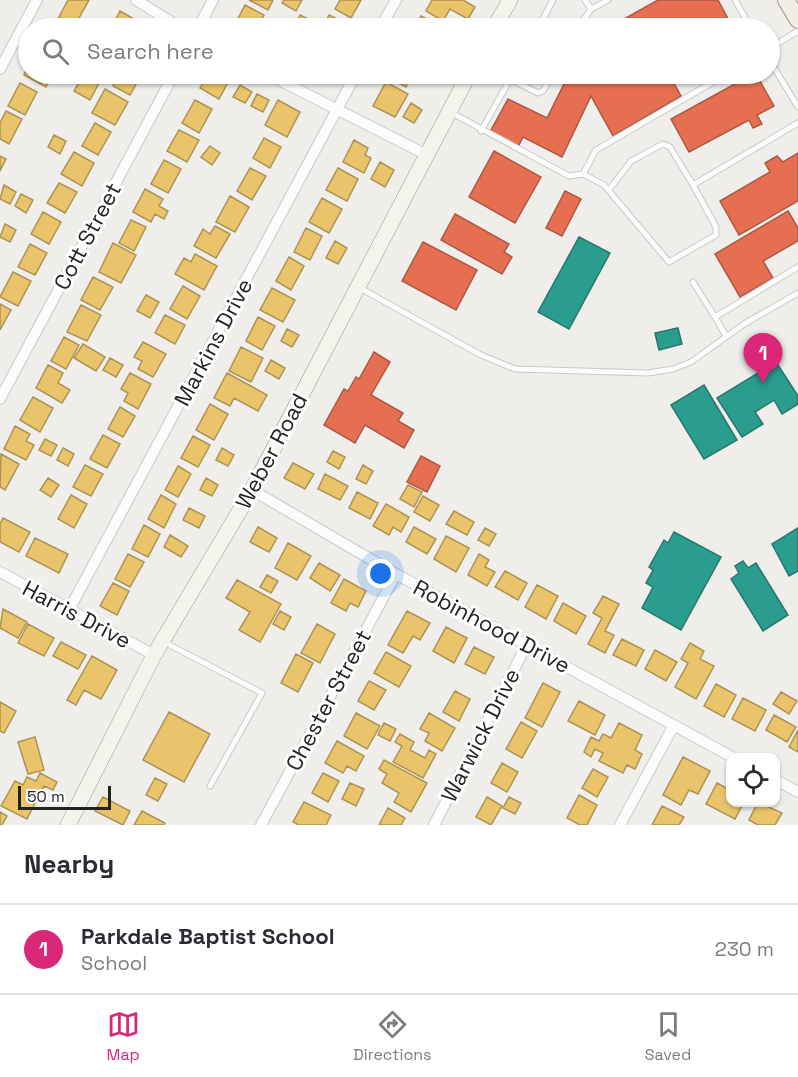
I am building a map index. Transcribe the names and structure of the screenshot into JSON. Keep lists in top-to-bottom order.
{
  "streets": {
    "main road": ["Weber Road"],
    "street": [
      "Cott Street",
      "Markins Drive",
      "Harris Drive",
      "Robinhood Drive",
      "Chester Street",
      "Warwick Drive"
    ]
  },
  "crossings": [
    ["Markins Drive", "Harris Drive"],
    ["Weber Road", "Harris Drive"],
    ["Weber Road", "Robinhood Drive"],
    ["Robinhood Drive", "Chester Street"],
    ["Robinhood Drive", "Warwick Drive"]
  ],
  "scale_bar": "50 m",
  "page": {
    "search": "Search here",
    "pins": "1",
    "scale": "50 m",
    "heading": "Nearby",
    "list": [
      {
        "mark": "1",
        "name": "Parkdale Baptist School",
        "note": "School",
        "value": "230 m"
      }
    ],
    "nav": ["Map", "Directions", "Saved"]
  }
}
